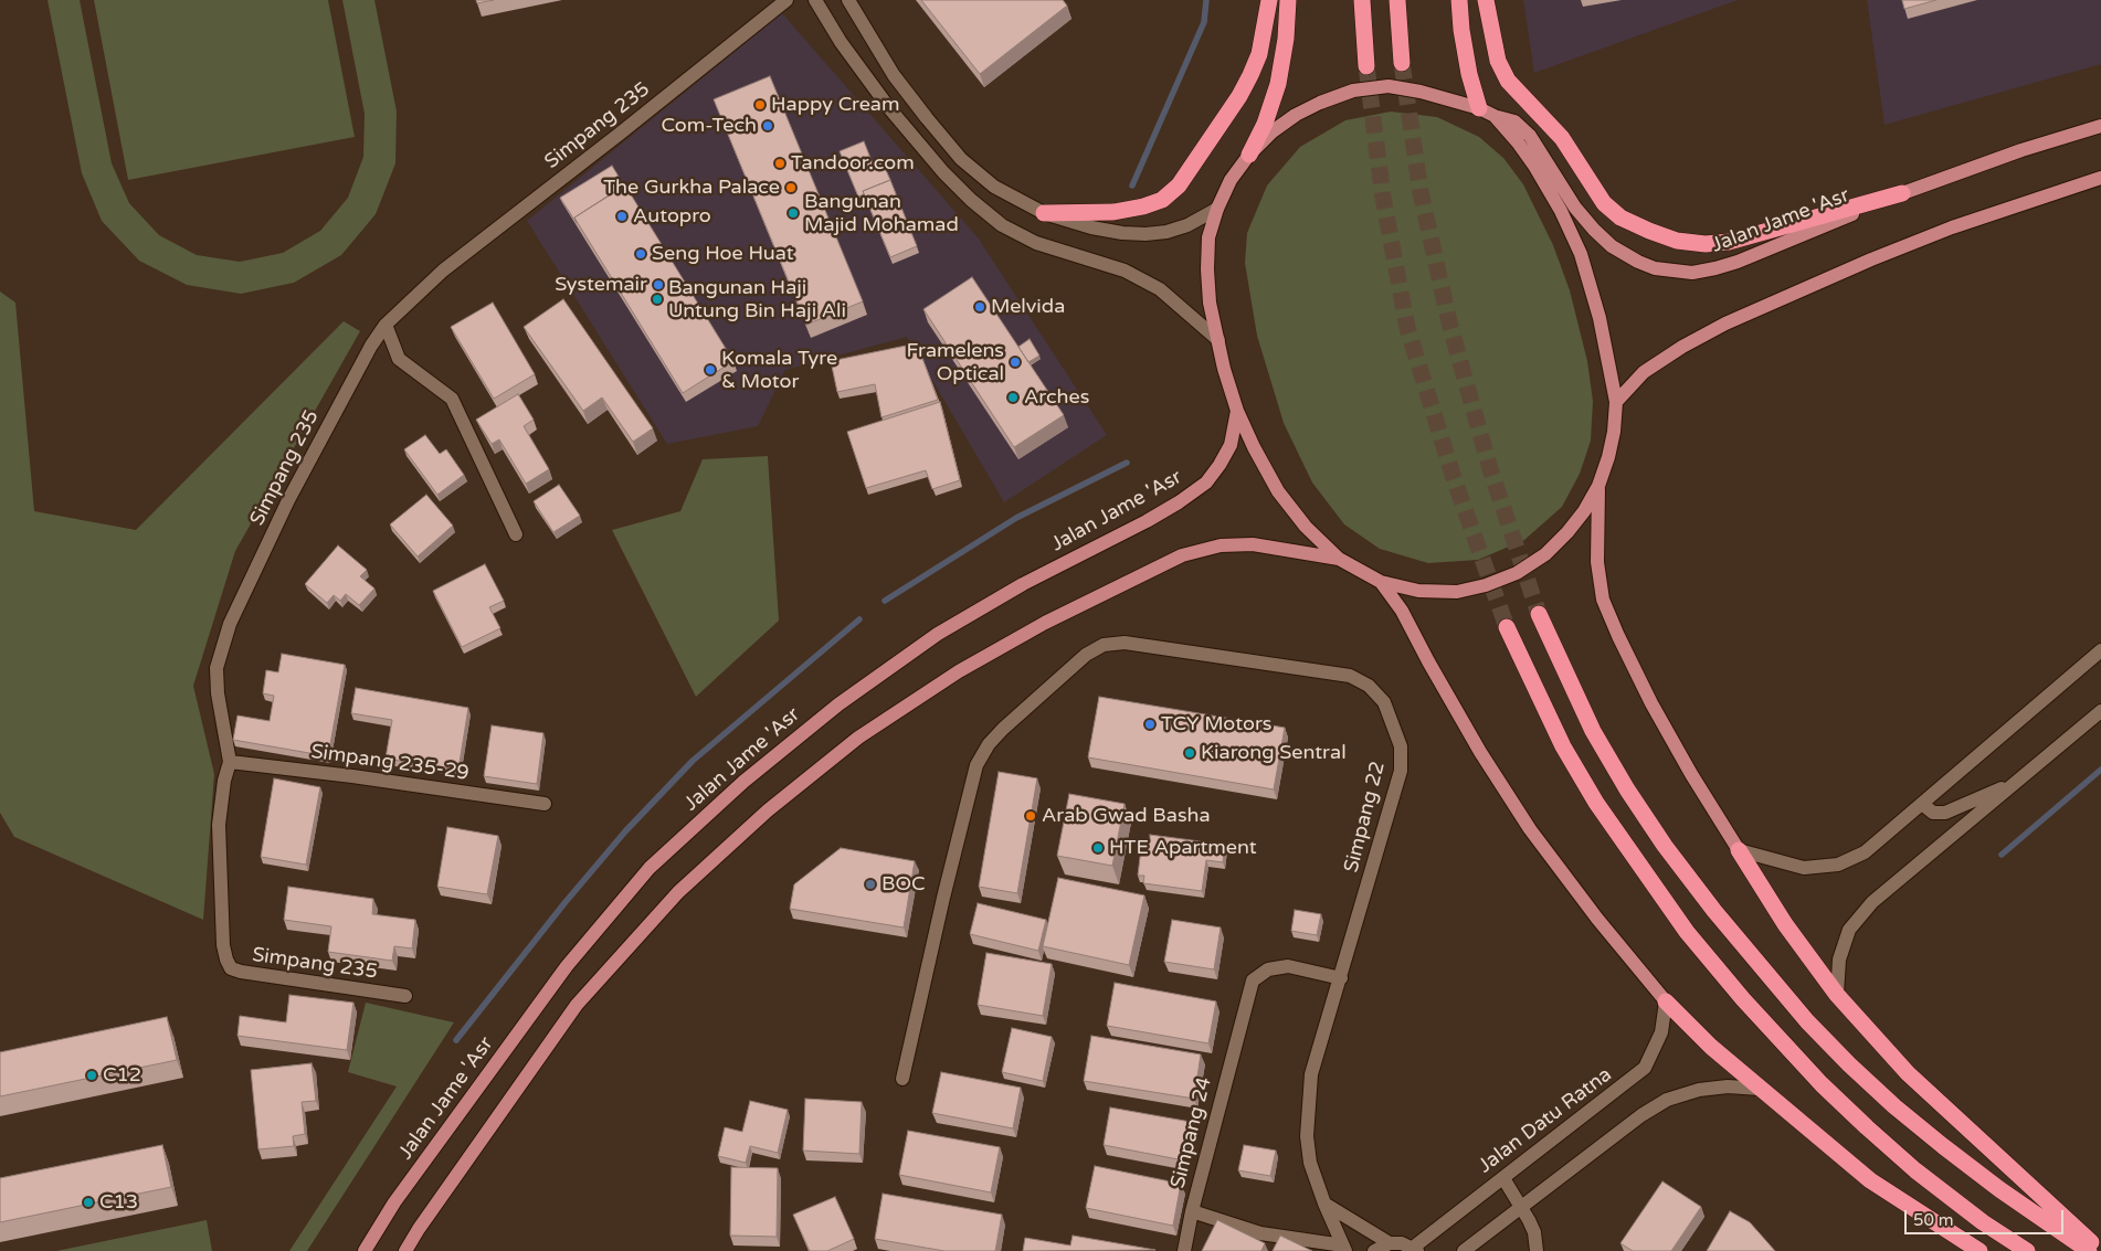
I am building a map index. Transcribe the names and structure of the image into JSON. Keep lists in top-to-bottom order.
{
  "streets": {
    "main road": ["Jalan Jame 'Asr"],
    "street": [
      "Simpang 235",
      "Simpang 235-29",
      "Simpang 22",
      "Jalan Datu Ratna",
      "Simpang 24"
    ]
  },
  "crossings": [
    ["Simpang 235", "Simpang 235-29"],
    ["Simpang 22", "Simpang 24"]
  ],
  "places": [
    "Happy Cream",
    "Com-Tech",
    "Tandoor.com",
    "The Gurkha Palace",
    "Bangunan Majid Mohamad",
    "Autopro",
    "Seng Hoe Huat",
    "Systemair",
    "Bangunan Haji Untung Bin Haji Ali",
    "Melvida",
    "Framelens Optical",
    "Komala Tyre & Motor",
    "Arches",
    "TCY Motors",
    "Kiarong Sentral",
    "Arab Gwad Basha",
    "HTE Apartment",
    "BOC",
    "C12",
    "C13"
  ],
  "scale_bar": "50 m"
}
